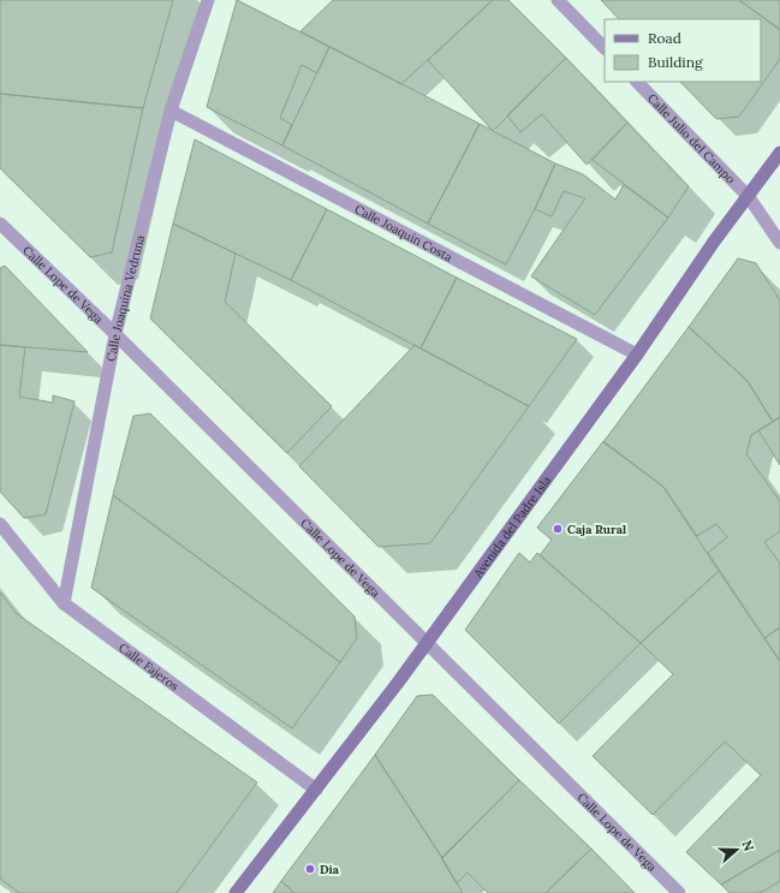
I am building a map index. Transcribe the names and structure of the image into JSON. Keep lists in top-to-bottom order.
{
  "streets": {
    "main road": ["Avenida del Padre Isla"],
    "street": [
      "Calle Julio del Campo",
      "Calle Joaquín Costa",
      "Calle Lope de Vega",
      "Calle Joaquina Vedruna",
      "Calle Fajeros"
    ]
  },
  "crossings": [
    ["Calle Julio del Campo", "Avenida del Padre Isla"],
    ["Calle Joaquín Costa", "Calle Joaquina Vedruna"],
    ["Calle Joaquín Costa", "Avenida del Padre Isla"],
    ["Calle Lope de Vega", "Calle Joaquina Vedruna"],
    ["Calle Lope de Vega", "Avenida del Padre Isla"],
    ["Calle Joaquina Vedruna", "Calle Fajeros"],
    ["Avenida del Padre Isla", "Calle Fajeros"]
  ],
  "places": ["Caja Rural", "Dia"],
  "legend": ["Road", "Building"],
  "north": "right"
}
